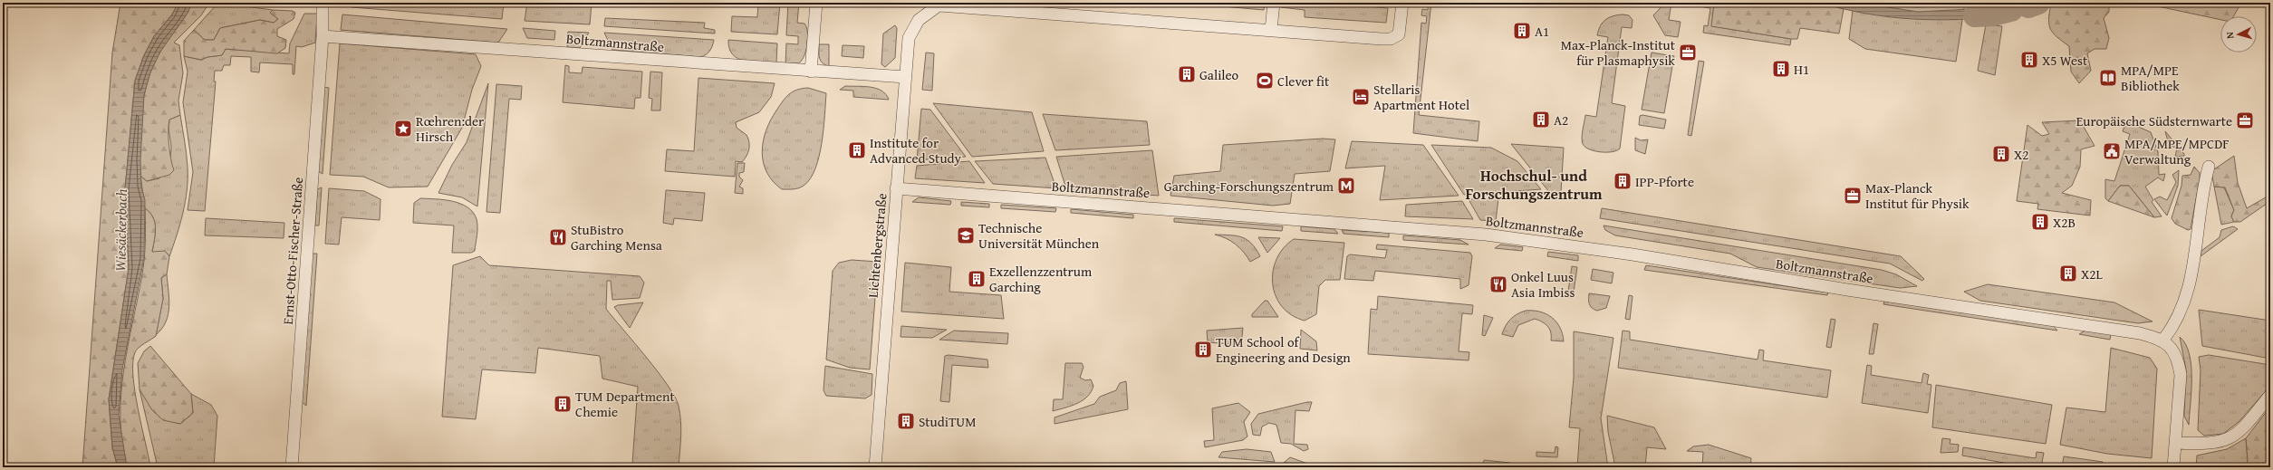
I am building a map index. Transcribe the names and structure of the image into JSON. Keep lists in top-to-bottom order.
{
  "streets": {
    "street": ["Boltzmannstraße", "Lichtenbergstraße", "Ernst-Otto-Fischer-Straße"]
  },
  "crossings": [
    ["Boltzmannstraße", "Lichtenbergstraße"],
    ["Boltzmannstraße", "Ernst-Otto-Fischer-Straße"]
  ],
  "districts": ["Hochschul- und Forschungszentrum"],
  "water": ["Wiesäckerbach"],
  "places": {
    "building": [
      "A1",
      "X5 West",
      "H1",
      "Galileo",
      "A2",
      "Institute for Advanced Study",
      "X2",
      "IPP-Pforte",
      "X2B",
      "X2L",
      "Exzellenzzentrum Garching",
      "TUM School of Engineering and Design",
      "TUM Department Chemie",
      "StudiTUM"
    ],
    "office": ["Max-Planck-Institut für Plasmaphysik", "Europäische Südsternwarte", "Max-Planck Institut für Physik"],
    "library": ["MPA/MPE Bibliothek"],
    "sports": ["Clever fit"],
    "hotel": ["Stellaris Apartment Hotel"],
    "place": ["Rœhren:der Hirsch"],
    "public building": ["MPA/MPE/MPCDF Verwaltung"],
    "metro station": ["Garching-Forschungszentrum"],
    "school or university": ["Technische Universität München"],
    "restaurant": ["StuBistro Garching Mensa", "Onkel Luus Asia Imbiss"]
  },
  "north": "left"
}
